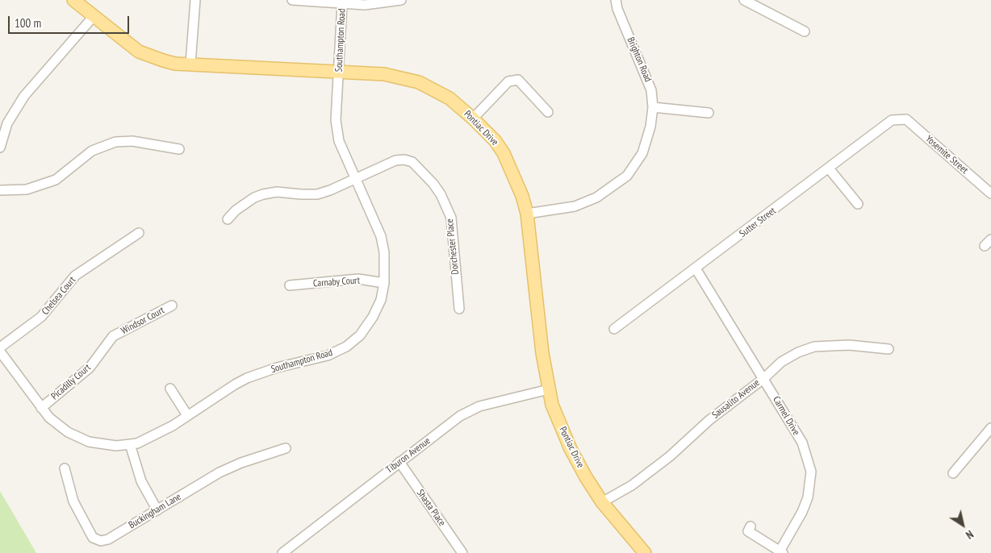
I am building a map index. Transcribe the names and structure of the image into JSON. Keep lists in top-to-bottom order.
{
  "streets": {
    "main road": ["Pontiac Drive"],
    "street": [
      "Southampton Road",
      "Brighton Road",
      "Yosemite Street",
      "Sutter Street",
      "Dorchester Place",
      "Carnaby Court",
      "Chelsea Court",
      "Windsor Court",
      "Picadilly Court",
      "Sausalito Avenue",
      "Carmel Drive",
      "Tiburon Avenue",
      "Shasta Place",
      "Buckingham Lane"
    ]
  },
  "crossings": [
    ["Southampton Road", "Pontiac Drive"],
    ["Southampton Road", "Dorchester Place"],
    ["Southampton Road", "Carnaby Court"],
    ["Southampton Road", "Picadilly Court"],
    ["Brighton Road", "Pontiac Drive"],
    ["Pontiac Drive", "Sausalito Avenue"],
    ["Pontiac Drive", "Tiburon Avenue"],
    ["Yosemite Street", "Sutter Street"],
    ["Sutter Street", "Carmel Drive"],
    ["Windsor Court", "Picadilly Court"],
    ["Sausalito Avenue", "Carmel Drive"],
    ["Tiburon Avenue", "Shasta Place"]
  ],
  "scale_bar": "100 m",
  "north": "bottom right"
}
